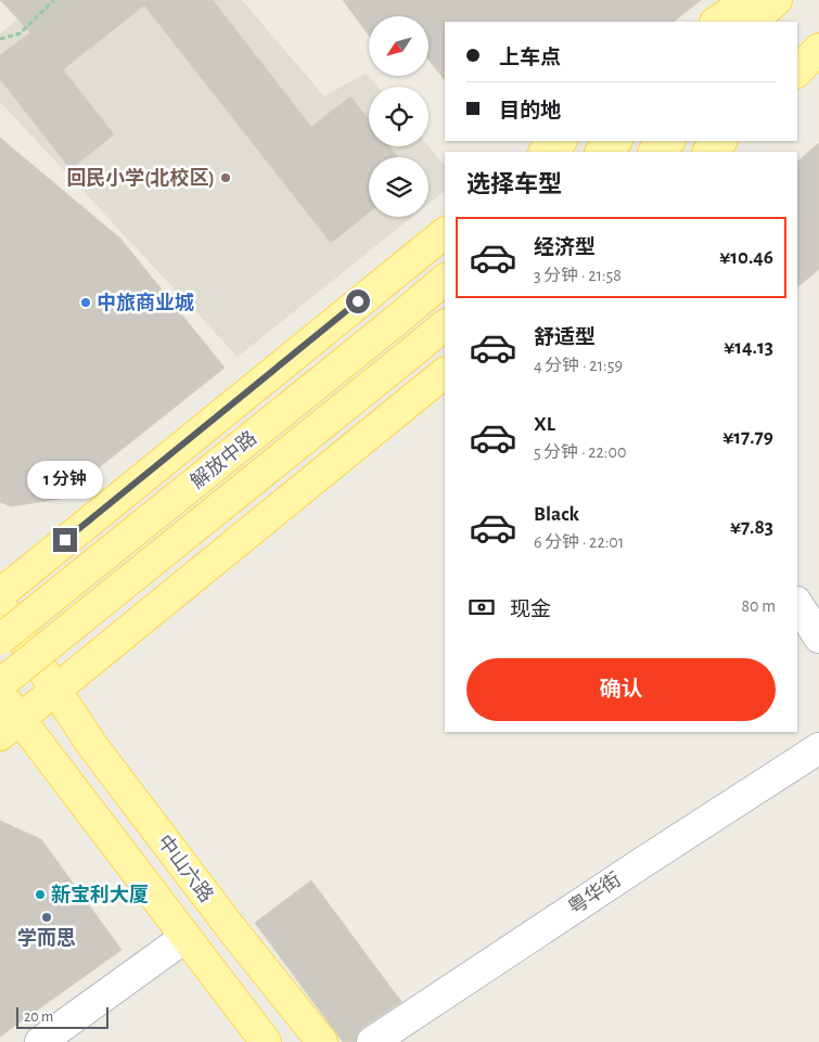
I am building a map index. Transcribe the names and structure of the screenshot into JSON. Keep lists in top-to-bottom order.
{
  "streets": {
    "main road": ["解放中路", "中山六路"],
    "street": ["粤华街"]
  },
  "places": [
    "回民小学(北校区)",
    "中旅商业城",
    "新宝利大厦",
    "学而思"
  ],
  "scale_bar": "20 m",
  "north": "bottom left",
  "page": {
    "banner": ["上车点", "目的地"],
    "heading": "选择车型",
    "list": [
      {
        "name": "经济型",
        "note": "3 分钟 · 21:58",
        "value": "¥10.46"
      },
      {
        "name": "舒适型",
        "note": "4 分钟 · 21:59",
        "value": "¥14.13"
      },
      {
        "name": "XL",
        "note": "5 分钟 · 22:00",
        "value": "¥17.79"
      },
      {
        "name": "Black",
        "note": "6 分钟 · 22:01",
        "value": "¥7.83"
      }
    ],
    "bubble": "1 分钟",
    "pay": ["现金", "80 m"],
    "buttons": "确认",
    "scale": "20 m"
  }
}
